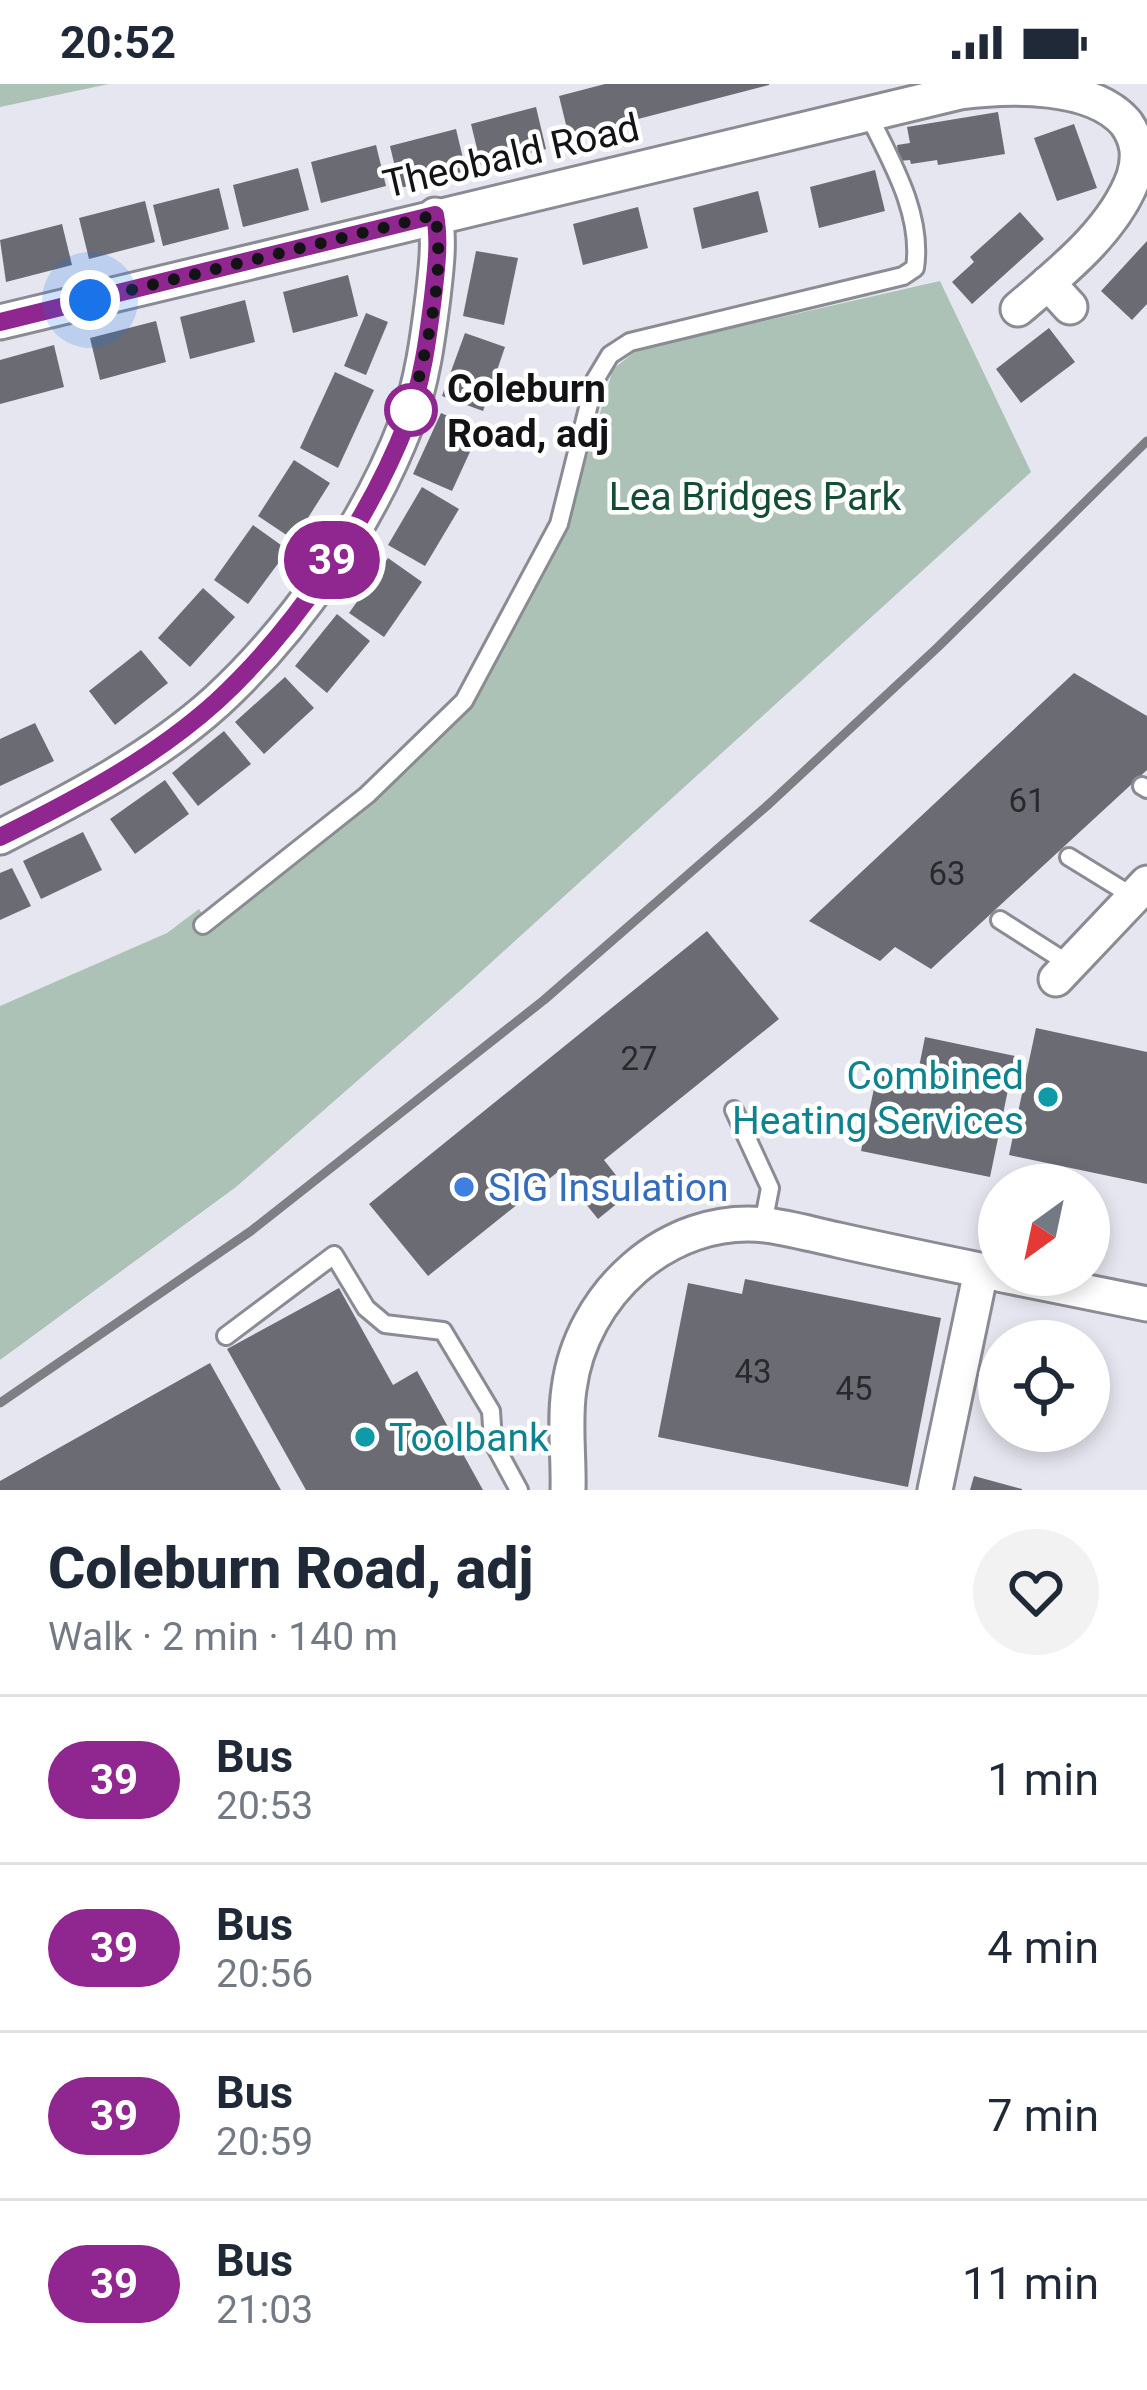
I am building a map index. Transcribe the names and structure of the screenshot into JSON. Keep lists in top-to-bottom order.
{
  "streets": {
    "street": ["Theobald Road"]
  },
  "parks": ["Lea Bridges Park"],
  "places": [
    "Coleburn Road, adj",
    "Combined Heating Services",
    "SIG Insulation",
    "Toolbank"
  ],
  "lines": ["bus line 39"],
  "house_numbers": [
    "61",
    "63",
    "27",
    "43",
    "45"
  ],
  "north": "bottom left",
  "page": {
    "status": "20:52",
    "on_map": "39",
    "heading": ["Coleburn Road, adj", "Walk · 2 min · 140 m"],
    "list": [
      {
        "mark": "39",
        "name": "Bus",
        "note": "20:53",
        "value": "1 min"
      },
      {
        "mark": "39",
        "name": "Bus",
        "note": "20:56",
        "value": "4 min"
      },
      {
        "mark": "39",
        "name": "Bus",
        "note": "20:59",
        "value": "7 min"
      },
      {
        "mark": "39",
        "name": "Bus",
        "note": "21:03",
        "value": "11 min"
      }
    ]
  }
}
